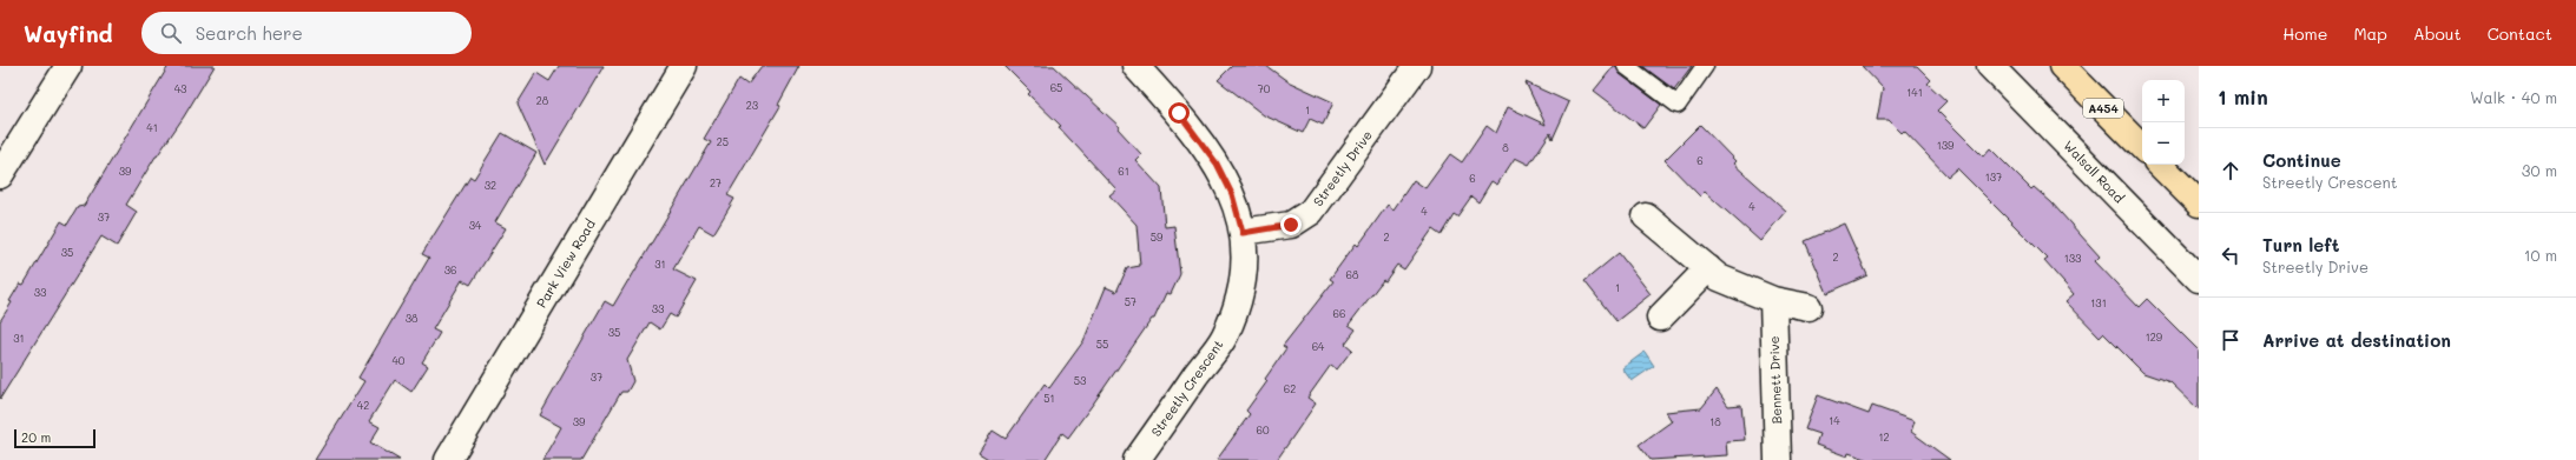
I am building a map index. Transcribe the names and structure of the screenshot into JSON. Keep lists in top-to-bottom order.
{
  "streets": {
    "main road": ["A454"],
    "street": [
      "Streetly Drive",
      "Walsall Road",
      "Park View Road",
      "Bennett Drive",
      "Streetly Crescent"
    ]
  },
  "crossings": [
    ["Streetly Drive", "Streetly Crescent"]
  ],
  "house_numbers": [
    "65",
    "43",
    "70",
    "141",
    "28",
    "23",
    "1",
    "41",
    "25",
    "139",
    "8",
    "6",
    "39",
    "61",
    "137",
    "6",
    "27",
    "32",
    "4",
    "4",
    "37",
    "34",
    "59",
    "2",
    "35",
    "2",
    "133",
    "31",
    "36",
    "68",
    "1",
    "33",
    "57",
    "131",
    "33",
    "66",
    "38",
    "35",
    "129",
    "31",
    "55",
    "64",
    "40",
    "37",
    "53",
    "62",
    "51",
    "42",
    "14",
    "39",
    "18",
    "60",
    "12"
  ],
  "scale_bar": "20 m",
  "page": {
    "header": "Wayfind",
    "search": "Search here",
    "nav": [
      "Home",
      "Map",
      "About",
      "Contact"
    ],
    "heading": ["1 min", "Walk · 40 m"],
    "map_buttons": ["+", "−"],
    "list": [
      ["Continue", "Streetly Crescent", "30 m"],
      ["Turn left", "Streetly Drive", "10 m"],
      "Arrive at destination"
    ],
    "scale": "20 m"
  }
}
